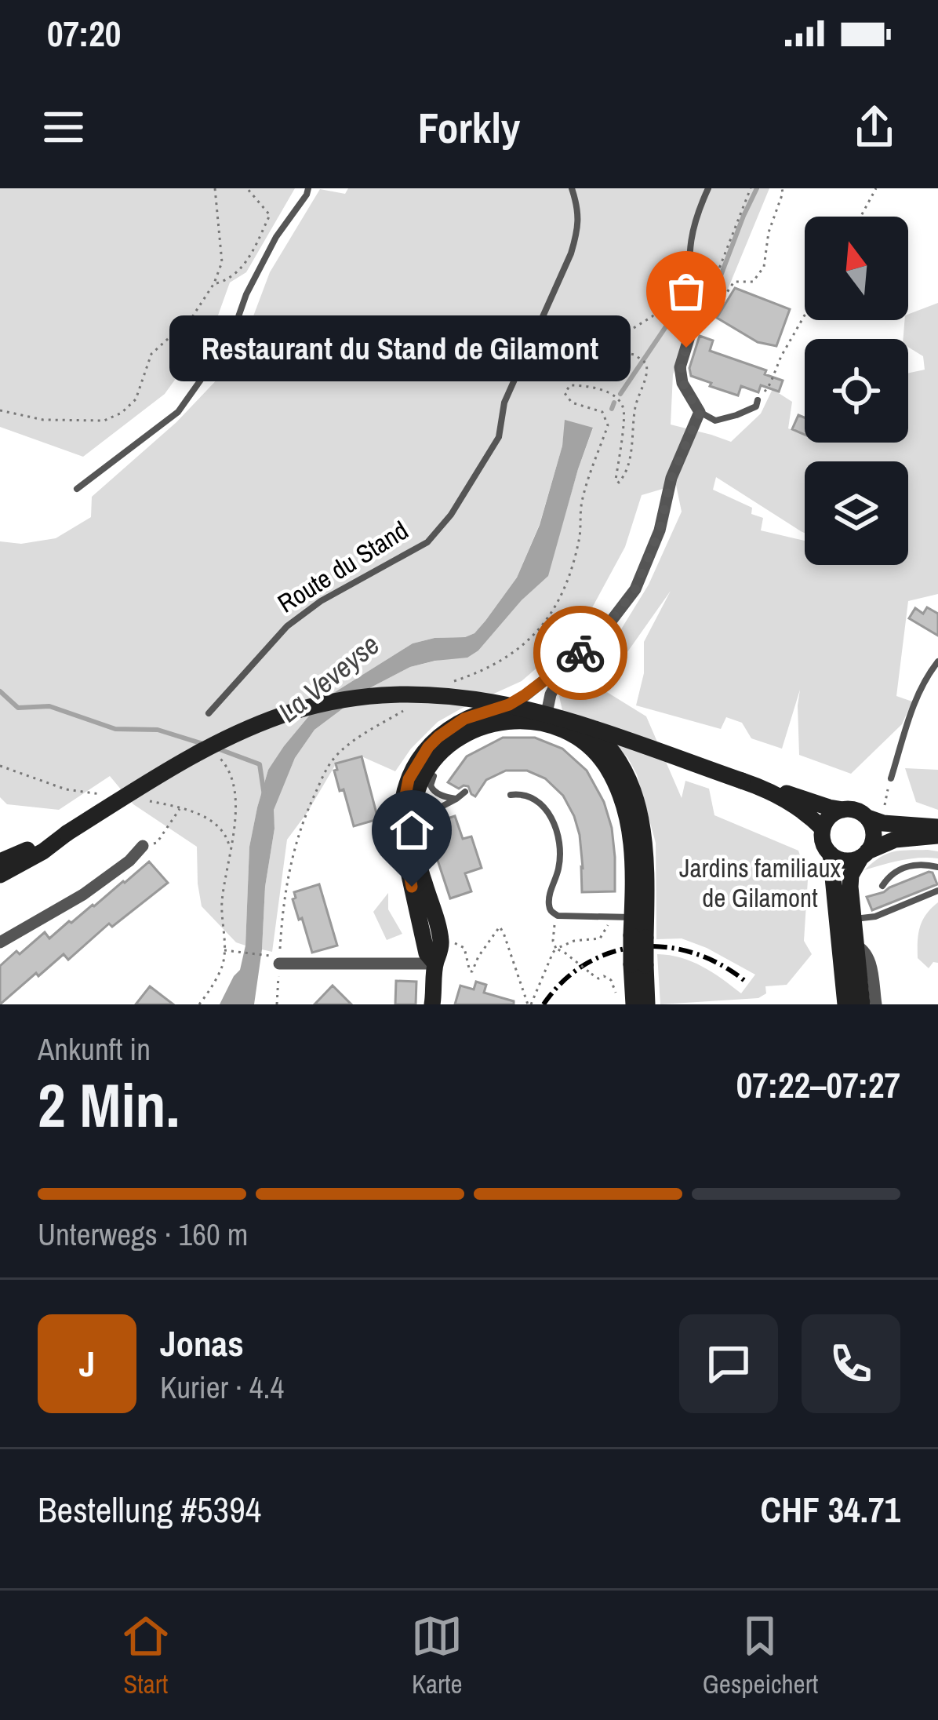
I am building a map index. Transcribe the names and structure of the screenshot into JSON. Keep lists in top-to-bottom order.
{
  "streets": {
    "lane": ["Route du Stand"]
  },
  "water": ["La Veveyse"],
  "parks": ["Jardins familiaux de Gilamont"],
  "places": ["Restaurant du Stand de Gilamont"],
  "north": "top",
  "page": {
    "status": "07:20",
    "header": "Forkly",
    "bubble": "Restaurant du Stand de Gilamont",
    "heading": ["2 Min.", "Ankunft in", "07:22–07:27"],
    "panel": [
      "Jonas",
      "Kurier · 4.4",
      "Bestellung #5394",
      "CHF 34.71"
    ],
    "bar": "Unterwegs · 160 m",
    "round": "J",
    "tabs": ["Start", "Karte", "Gespeichert"]
  }
}
